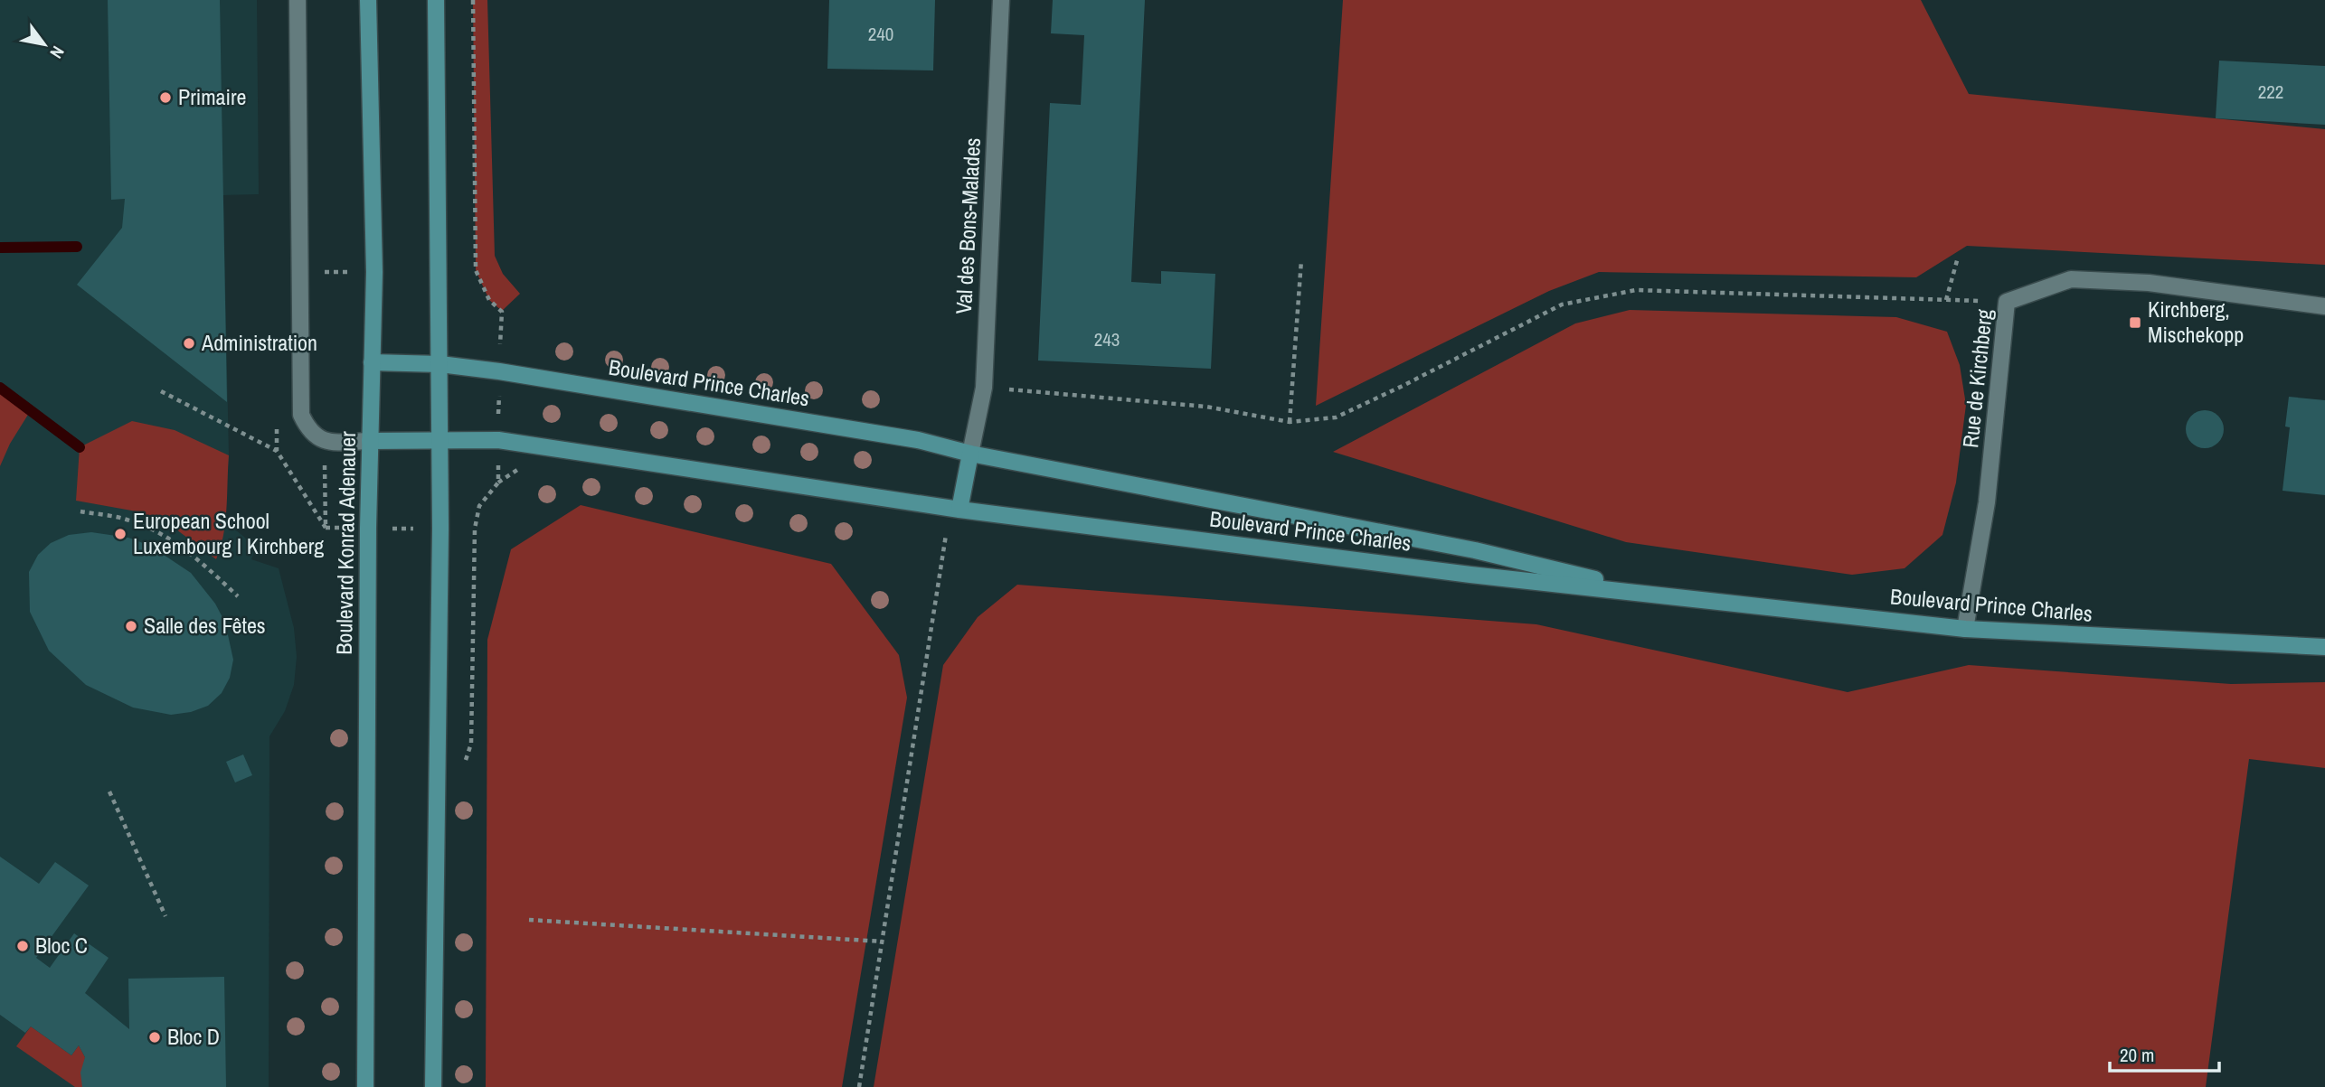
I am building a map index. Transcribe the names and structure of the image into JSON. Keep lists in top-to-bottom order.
{
  "streets": {
    "main road": ["Boulevard Prince Charles", "Boulevard Konrad Adenauer"],
    "street": ["Val des Bons-Malades", "Rue de Kirchberg"]
  },
  "crossings": [
    ["Val des Bons-Malades", "Boulevard Prince Charles"],
    ["Rue de Kirchberg", "Boulevard Prince Charles"],
    ["Boulevard Prince Charles", "Boulevard Konrad Adenauer"]
  ],
  "places": {
    "other": [
      "Primaire",
      "Administration",
      "European School Luxembourg I Kirchberg",
      "Salle des Fêtes",
      "Bloc C",
      "Bloc D"
    ],
    "transit": ["Kirchberg, Mischekopp"]
  },
  "house_numbers": ["240", "222", "243"],
  "scale_bar": "20 m",
  "north": "bottom right"
}
